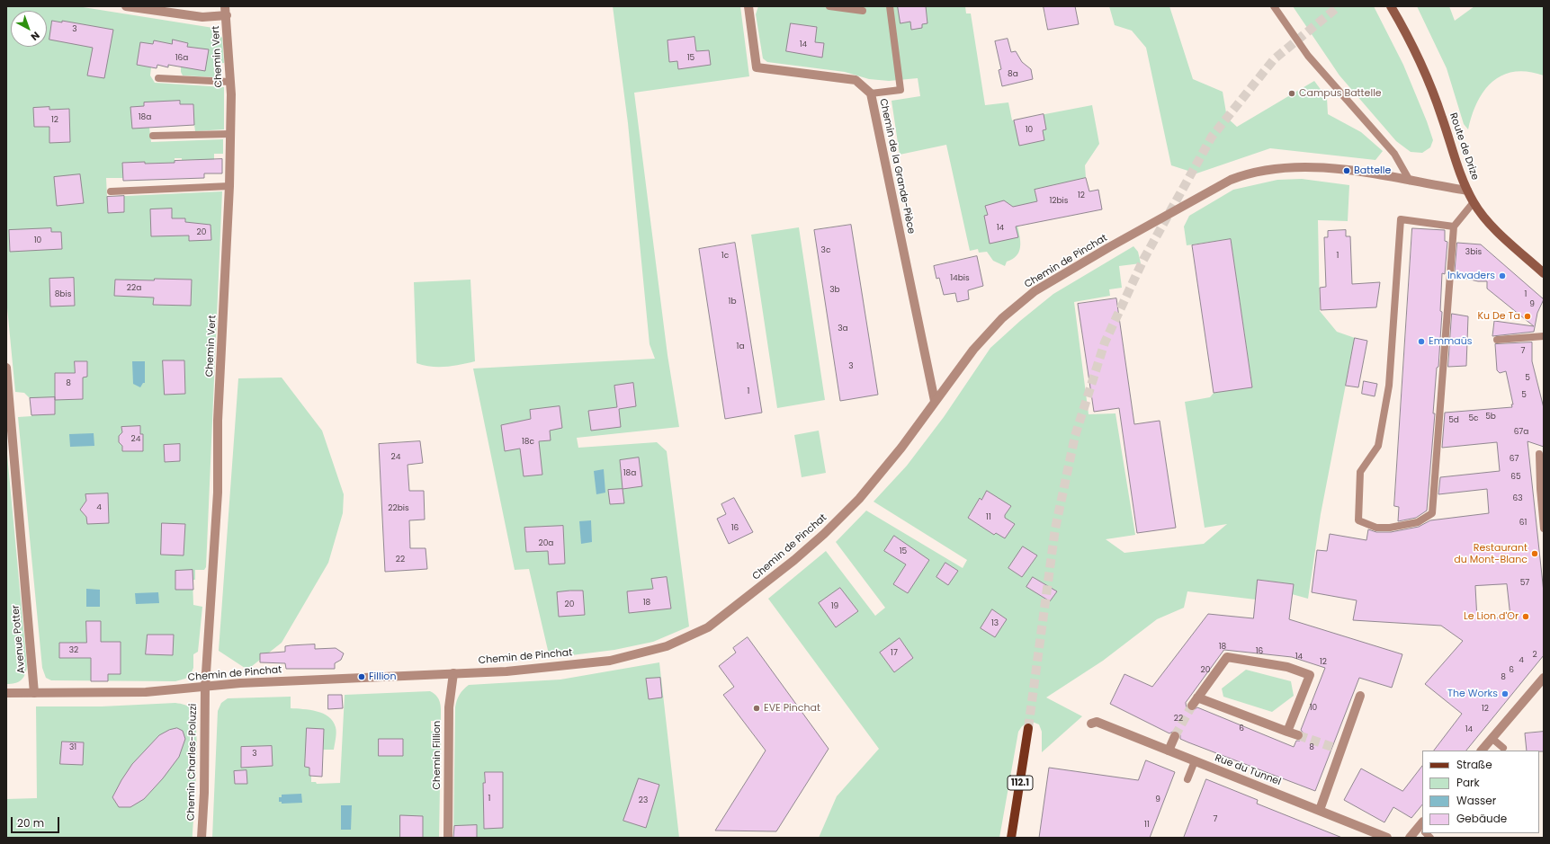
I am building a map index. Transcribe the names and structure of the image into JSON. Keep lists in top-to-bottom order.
{
  "streets": {
    "main road": ["Route de Drize", "112.1"],
    "street": [
      "Chemin Vert",
      "Chemin de la Grande-Pièce",
      "Chemin de Pinchat",
      "Avenue Potter",
      "Chemin Fillion",
      "Chemin Charles-Poluzzi",
      "Rue du Tunnel"
    ]
  },
  "crossings": [
    ["Chemin Vert", "Chemin de Pinchat"],
    ["Chemin Vert", "Chemin Charles-Poluzzi"],
    ["Route de Drize", "Chemin de Pinchat"],
    ["Chemin de la Grande-Pièce", "Chemin de Pinchat"],
    ["Chemin de Pinchat", "Avenue Potter"],
    ["Chemin de Pinchat", "Chemin Fillion"],
    ["Chemin de Pinchat", "Chemin Charles-Poluzzi"]
  ],
  "places": [
    "Campus Battelle",
    "Battelle",
    "Inkvaders",
    "Ku De Ta",
    "Emmaüs",
    "Restaurant du Mont-Blanc",
    "Le Lion d'Or",
    "Fillion",
    "The Works",
    "EVE Pinchat"
  ],
  "house_numbers": [
    "3",
    "14",
    "16a",
    "15",
    "8a",
    "18a",
    "12",
    "10",
    "12",
    "12bis",
    "14",
    "20",
    "10",
    "3c",
    "3bis",
    "1c",
    "1",
    "14bis",
    "22a",
    "3b",
    "8bis",
    "1",
    "1b",
    "9",
    "3a",
    "1a",
    "7",
    "3",
    "5",
    "8",
    "1",
    "5",
    "5b",
    "5c",
    "5d",
    "67a",
    "24",
    "18c",
    "24",
    "67",
    "18a",
    "65",
    "63",
    "4",
    "22bis",
    "11",
    "61",
    "16",
    "20a",
    "15",
    "22",
    "57",
    "18",
    "20",
    "19",
    "13",
    "18",
    "32",
    "16",
    "17",
    "2",
    "14",
    "4",
    "12",
    "20",
    "6",
    "8",
    "10",
    "12",
    "22",
    "6",
    "14",
    "31",
    "8",
    "3",
    "1",
    "9",
    "23",
    "7",
    "11"
  ],
  "legend": [
    "Straße",
    "Park",
    "Wasser",
    "Gebäude"
  ],
  "scale_bar": "20 m",
  "north": "bottom right"
}
